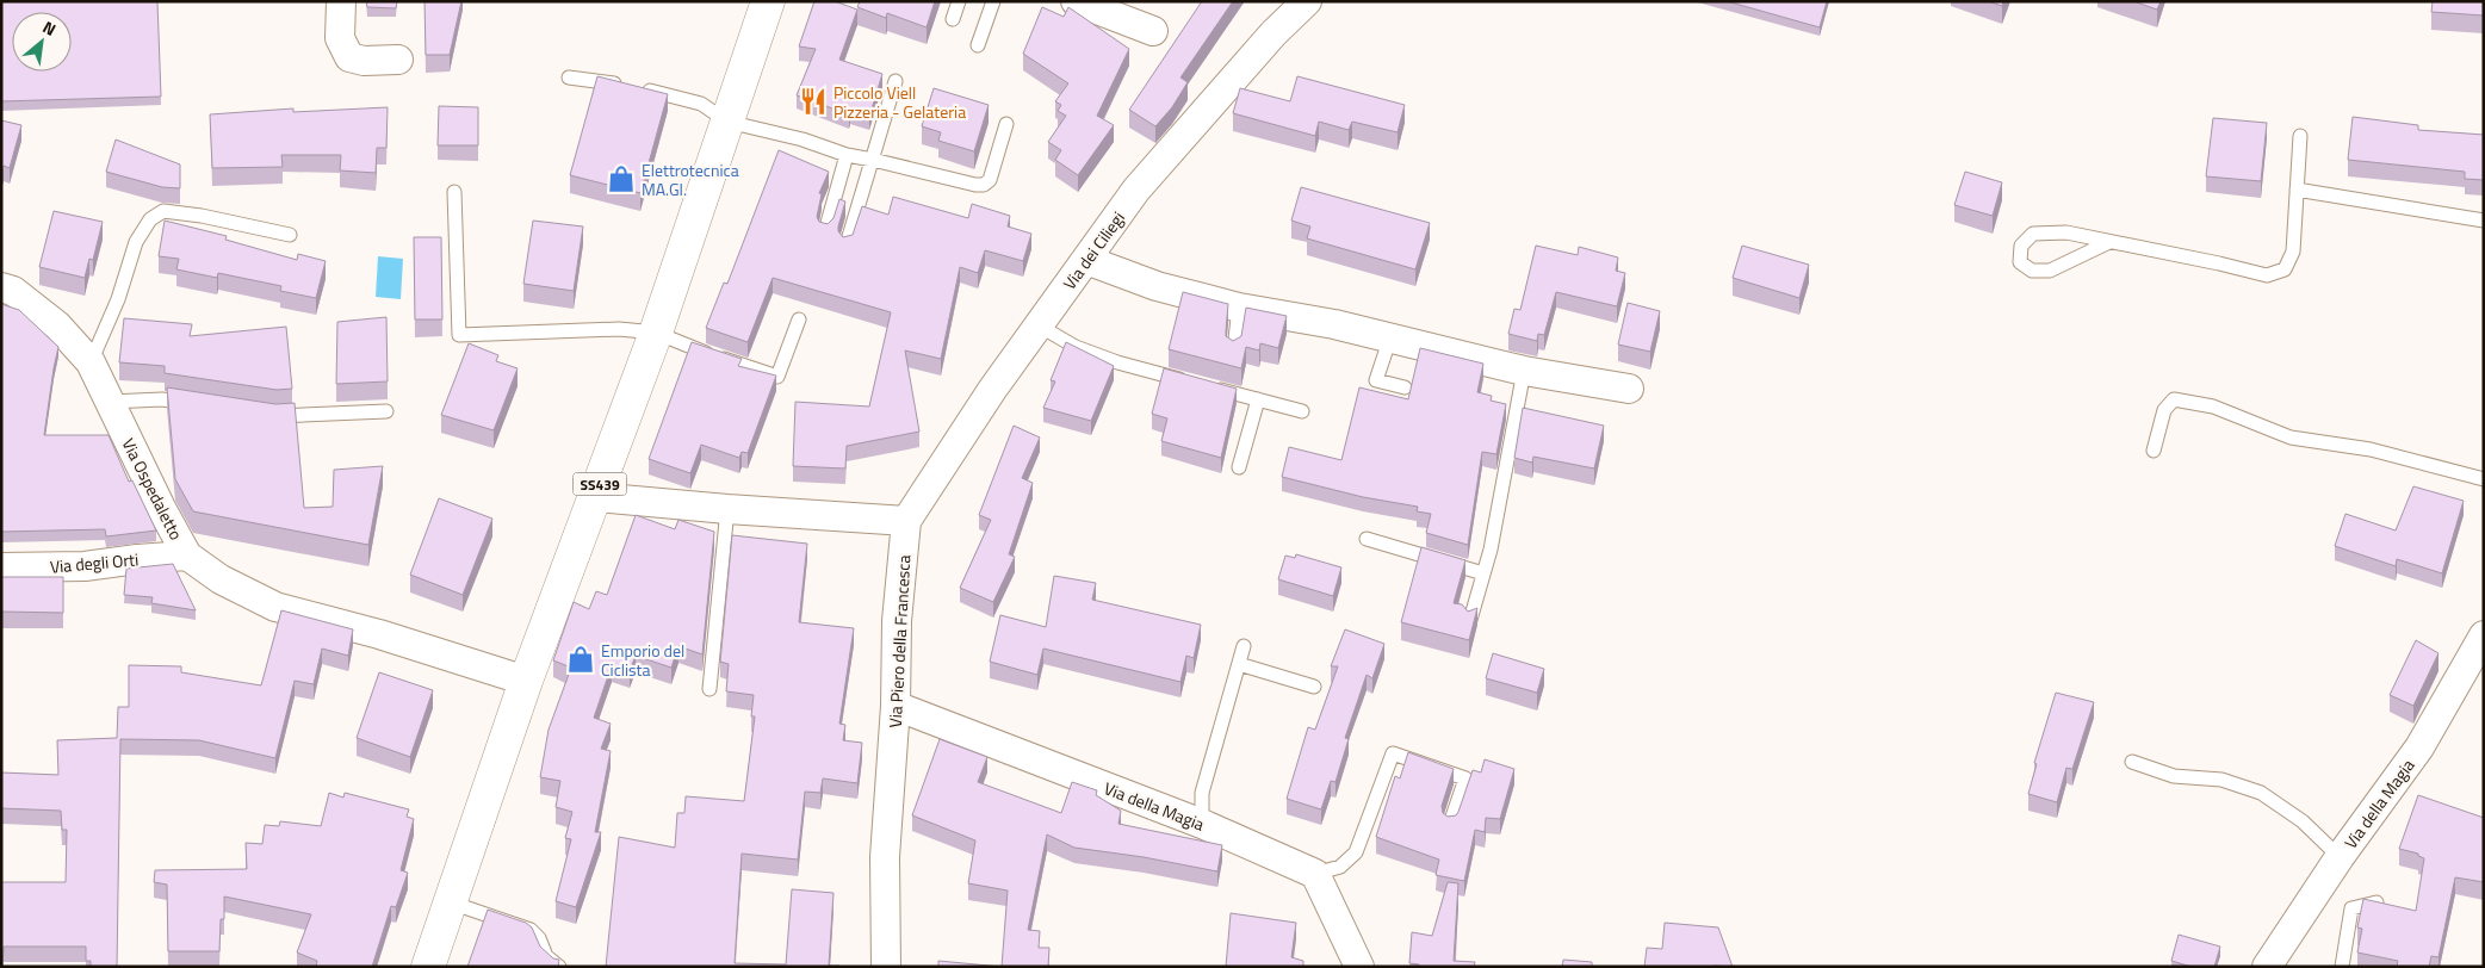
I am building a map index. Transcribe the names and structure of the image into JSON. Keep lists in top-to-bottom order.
{
  "streets": {
    "main road": ["SS439"],
    "street": [
      "Via dei Ciliegi",
      "Via Ospedaletto",
      "Via degli Orti",
      "Via Piero della Francesca",
      "Via della Magia"
    ]
  },
  "crossings": [
    ["Via dei Ciliegi", "Via Piero della Francesca"],
    ["SS439", "Via Ospedaletto"],
    ["Via Ospedaletto", "Via degli Orti"],
    ["Via Piero della Francesca", "Via della Magia"]
  ],
  "places": {
    "restaurant": ["Piccolo Viell Pizzeria - Gelateria"],
    "shop": ["Elettrotecnica MA.GI.", "Emporio del Ciclista"]
  },
  "north": "top right"
}
